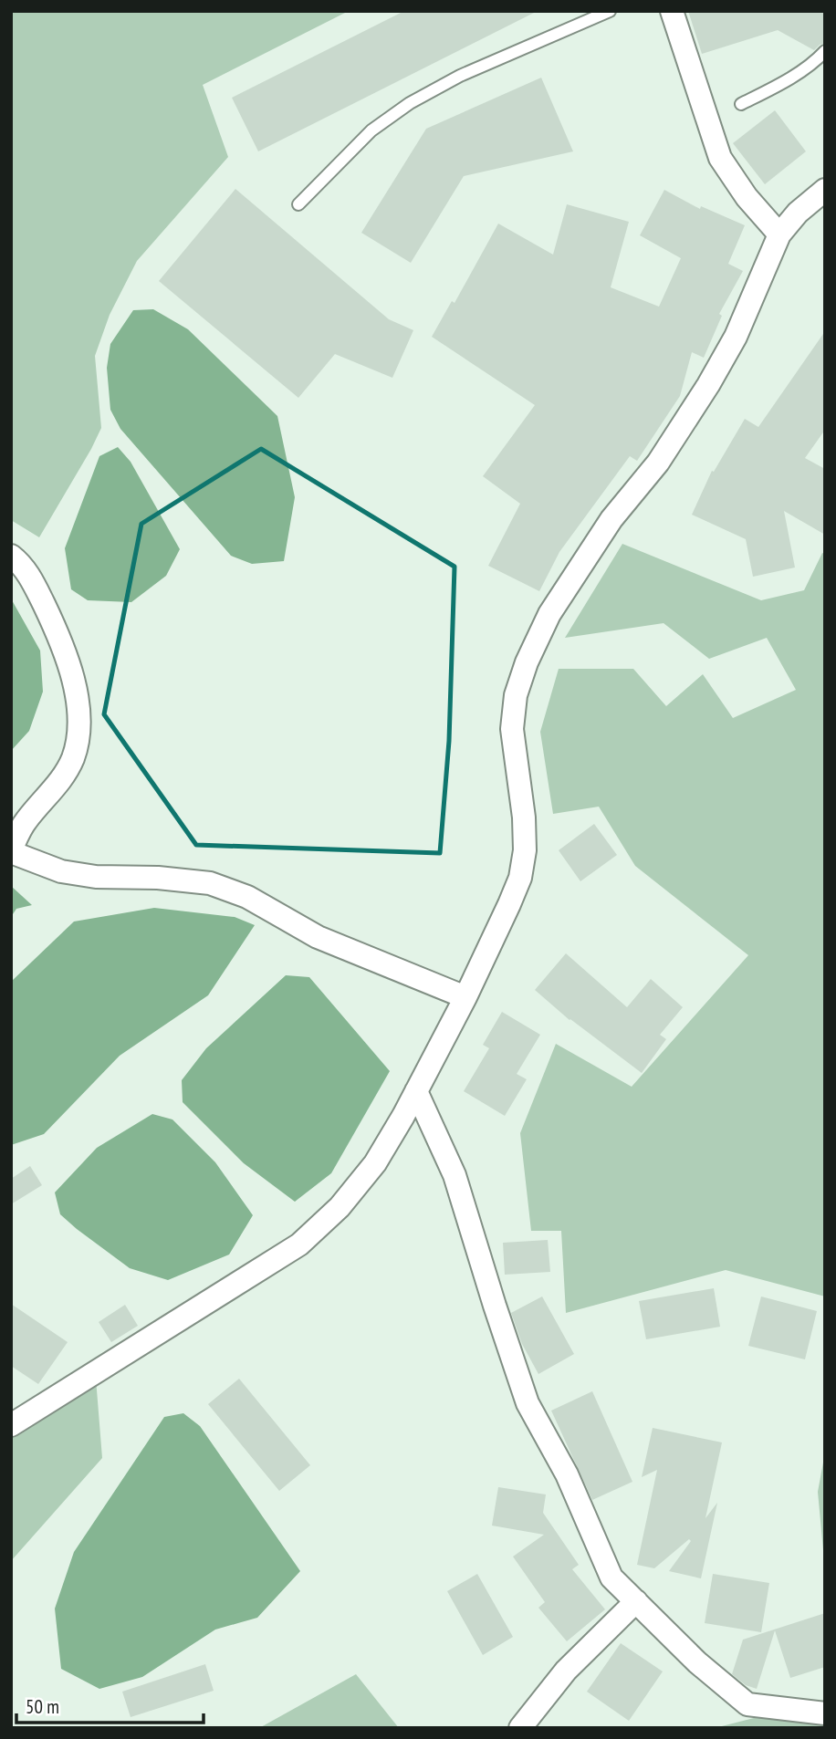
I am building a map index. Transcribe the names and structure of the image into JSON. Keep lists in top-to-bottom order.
{
  "scale_bar": "50 m"
}
